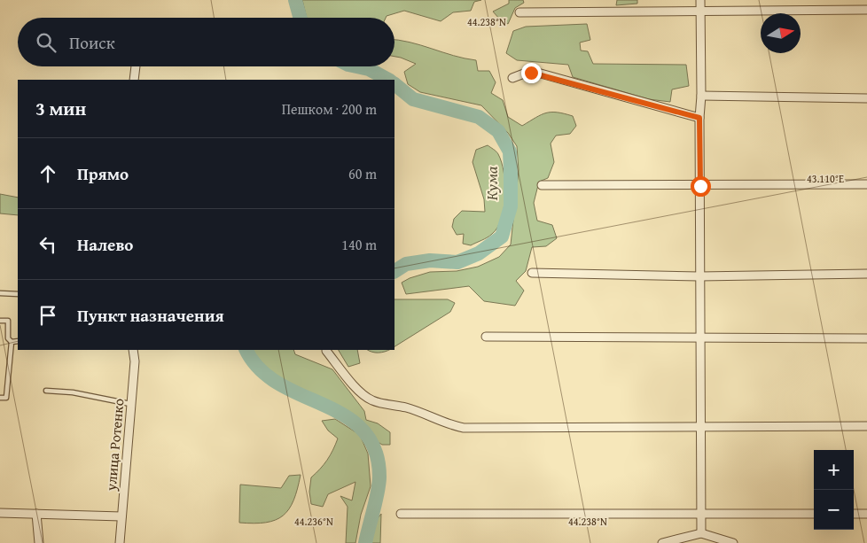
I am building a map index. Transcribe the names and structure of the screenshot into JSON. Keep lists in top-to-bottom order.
{
  "streets": {
    "street": ["улица Ротенко"]
  },
  "water": ["Кума"],
  "north": "right",
  "page": {
    "search": "Поиск",
    "heading": ["3 мин", "Пешком · 200 m"],
    "list": [
      ["Прямо", "60 m"],
      ["Налево", "140 m"],
      "Пункт назначения"
    ],
    "map_buttons": ["+", "−"]
  },
  "coordinates": ["44.238°N", "43.110°E", "44.236°N"]
}
